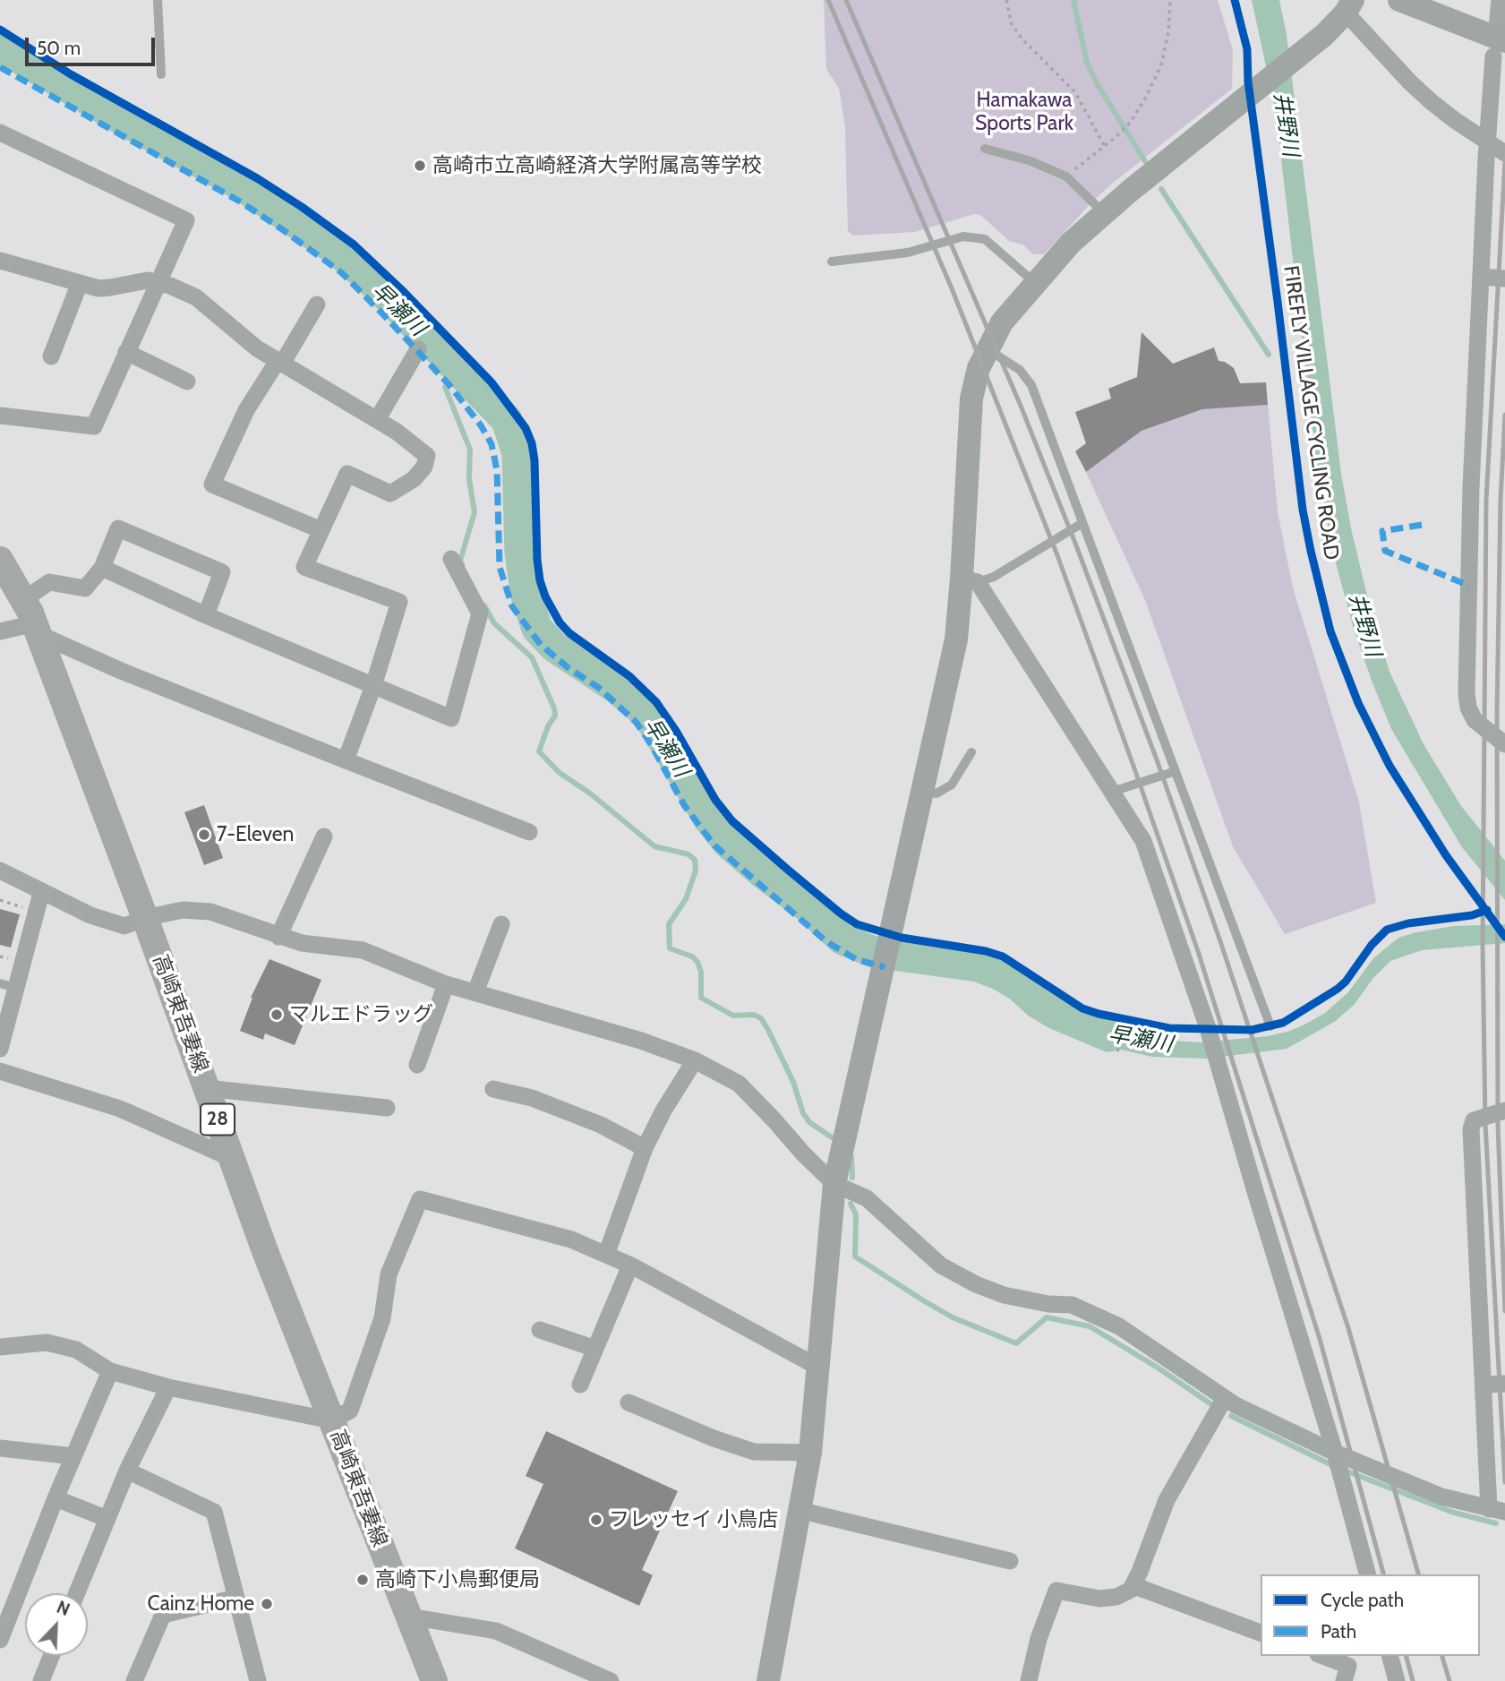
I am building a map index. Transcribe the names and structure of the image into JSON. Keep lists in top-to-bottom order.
{
  "streets": {
    "main road": ["高崎東吾妻線", "28"],
    "cycle path": ["FIREFLY VILLAGE CYCLING ROAD"]
  },
  "water": ["井野川", "早瀬川"],
  "parks": ["Hamakawa Sports Park"],
  "places": [
    "高崎市立高崎経済大学附属高等学校",
    "7-Eleven",
    "マルエドラッグ",
    "フレッセイ 小鳥店",
    "高崎下小鳥郵便局",
    "Cainz Home"
  ],
  "legend": ["Cycle path", "Path"],
  "scale_bar": "50 m",
  "north": "top right"
}
